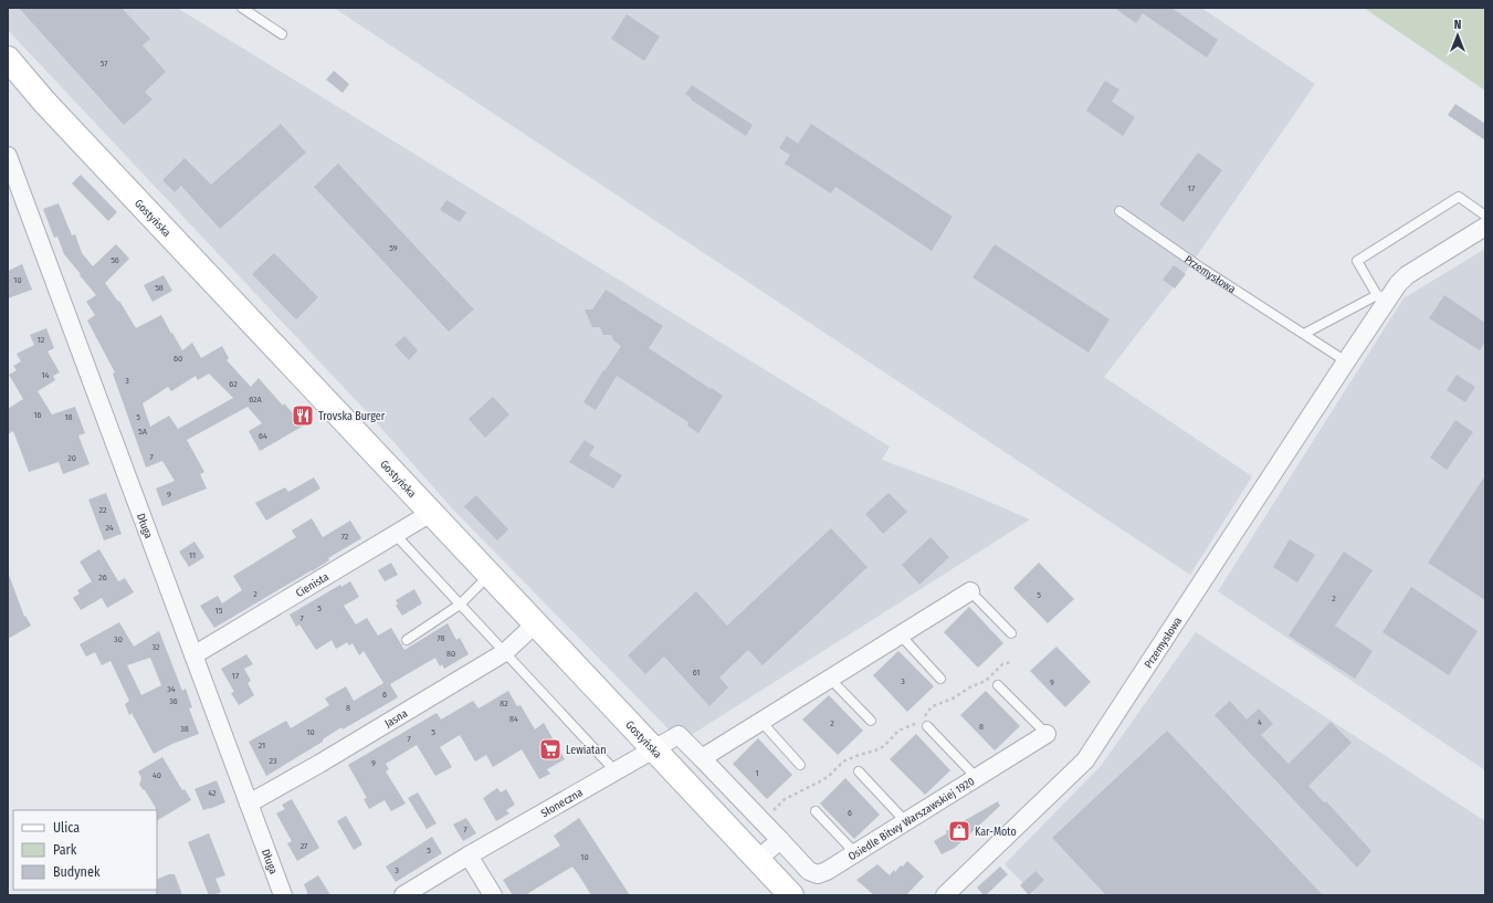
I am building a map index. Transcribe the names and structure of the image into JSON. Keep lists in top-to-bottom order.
{
  "streets": {
    "main road": ["Gostyńska"],
    "street": [
      "Przemysłowa",
      "Długa",
      "Cienista",
      "Jasna",
      "Słoneczna",
      "Osiedle Bitwy Warszawskiej 1920"
    ]
  },
  "crossings": [
    ["Gostyńska", "Cienista"],
    ["Gostyńska", "Jasna"],
    ["Gostyńska", "Słoneczna"],
    ["Gostyńska", "Osiedle Bitwy Warszawskiej 1920"],
    ["Długa", "Cienista"],
    ["Długa", "Jasna"],
    ["Słoneczna", "Osiedle Bitwy Warszawskiej 1920"]
  ],
  "places": {
    "restaurant": ["Trovska Burger"],
    "supermarket": ["Lewiatan"],
    "shop": ["Kar-Moto"]
  },
  "house_numbers": [
    "57",
    "17",
    "59",
    "56",
    "10",
    "58",
    "12",
    "60",
    "14",
    "3",
    "62",
    "62A",
    "16",
    "18",
    "5",
    "5A",
    "64",
    "7",
    "20",
    "9",
    "22",
    "24",
    "72",
    "11",
    "26",
    "2",
    "5",
    "2",
    "5",
    "15",
    "7",
    "78",
    "30",
    "32",
    "80",
    "61",
    "17",
    "3",
    "9",
    "34",
    "6",
    "36",
    "82",
    "8",
    "84",
    "4",
    "2",
    "8",
    "38",
    "10",
    "5",
    "7",
    "21",
    "23",
    "9",
    "1",
    "40",
    "42",
    "6",
    "7",
    "27",
    "5",
    "10",
    "3"
  ],
  "legend": ["Ulica", "Park", "Budynek"],
  "north": "top"
}
